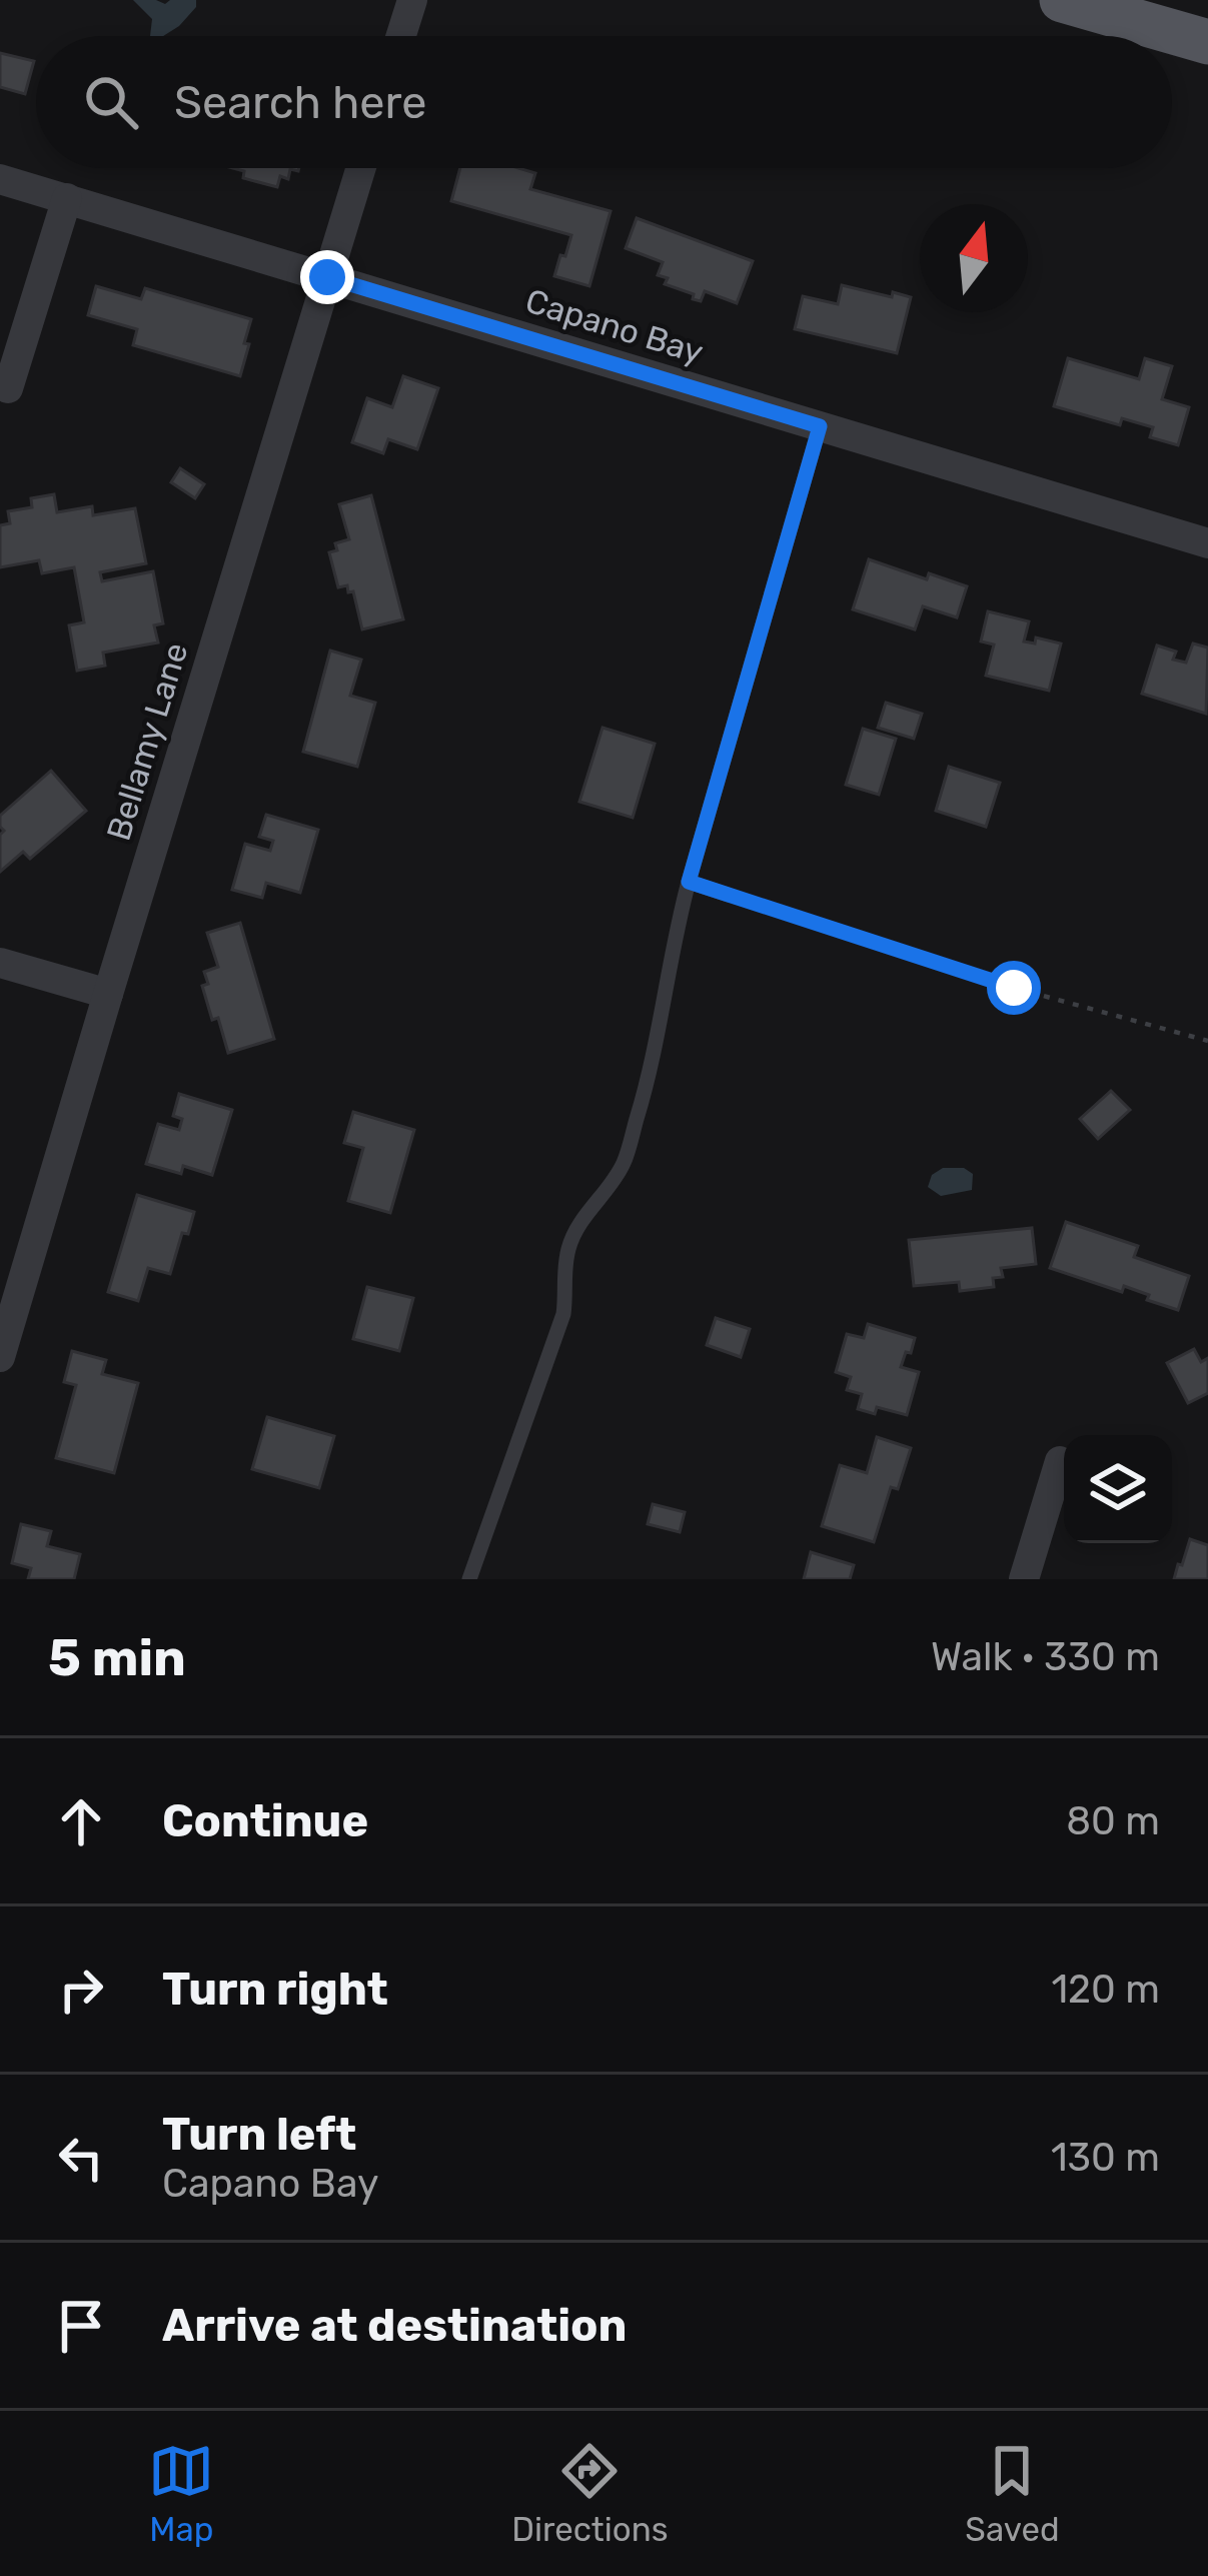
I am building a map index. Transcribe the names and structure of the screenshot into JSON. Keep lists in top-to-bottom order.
{
  "streets": {
    "street": ["Capano Bay", "Bellamy Lane"]
  },
  "crossings": [
    ["Capano Bay", "Bellamy Lane"]
  ],
  "north": "top",
  "page": {
    "search": "Search here",
    "heading": ["5 min", "Walk · 330 m"],
    "list": [
      ["Continue", "80 m"],
      ["Turn right", "120 m"],
      ["Turn left", "Capano Bay", "130 m"],
      "Arrive at destination"
    ],
    "nav": ["Map", "Directions", "Saved"]
  }
}
